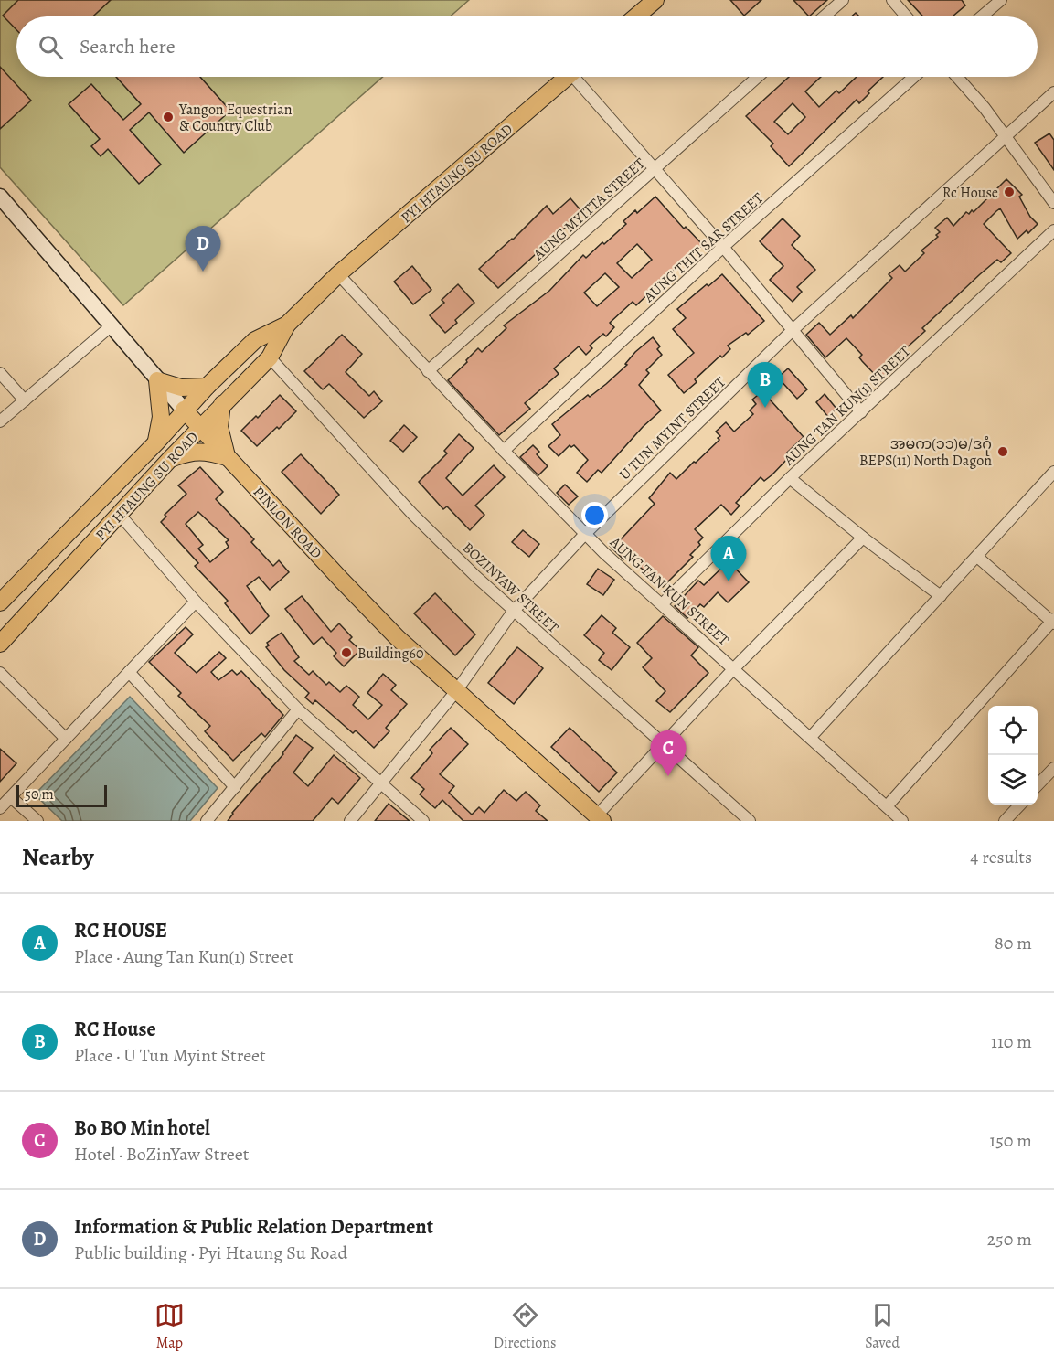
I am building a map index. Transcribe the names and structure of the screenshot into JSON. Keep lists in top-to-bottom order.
{
  "streets": {
    "main road": ["PYI HTAUNG SU ROAD", "PINLON ROAD"],
    "street": [
      "AUNG MYITTA STREET",
      "AUNG THIT SAR STREET",
      "AUNG TAN KUN(1) STREET",
      "U TUN MYINT STREET",
      "BOZINYAW STREET",
      "AUNG TAN KUN STREET"
    ]
  },
  "crossings": [
    ["PYI HTAUNG SU ROAD", "PINLON ROAD"],
    ["PYI HTAUNG SU ROAD", "BOZINYAW STREET"],
    ["PYI HTAUNG SU ROAD", "AUNG TAN KUN STREET"],
    ["AUNG MYITTA STREET", "AUNG TAN KUN STREET"],
    ["AUNG THIT SAR STREET", "AUNG TAN KUN STREET"],
    ["AUNG TAN KUN(1) STREET", "AUNG TAN KUN STREET"],
    ["U TUN MYINT STREET", "PINLON ROAD"],
    ["U TUN MYINT STREET", "BOZINYAW STREET"],
    ["U TUN MYINT STREET", "AUNG TAN KUN STREET"]
  ],
  "places": [
    "Yangon Equestrian & Country Club",
    "Rc House",
    "အမက(၁၁)မ/ဒဂုံ BEPS(11) North Dagon",
    "Building60"
  ],
  "scale_bar": "50 m",
  "page": {
    "search": "Search here",
    "pins": [
      "D",
      "B",
      "A",
      "C"
    ],
    "scale": "50 m",
    "heading": ["Nearby", "4 results"],
    "list": [
      {
        "mark": "A",
        "name": "RC HOUSE",
        "note": "Place · Aung Tan Kun(1) Street",
        "value": "80 m"
      },
      {
        "mark": "B",
        "name": "RC House",
        "note": "Place · U Tun Myint Street",
        "value": "110 m"
      },
      {
        "mark": "C",
        "name": "Bo BO Min hotel",
        "note": "Hotel · BoZinYaw Street",
        "value": "150 m"
      },
      {
        "mark": "D",
        "name": "Information & Public Relation Department",
        "note": "Public building · Pyi Htaung Su Road",
        "value": "250 m"
      }
    ],
    "nav": ["Map", "Directions", "Saved"]
  }
}
